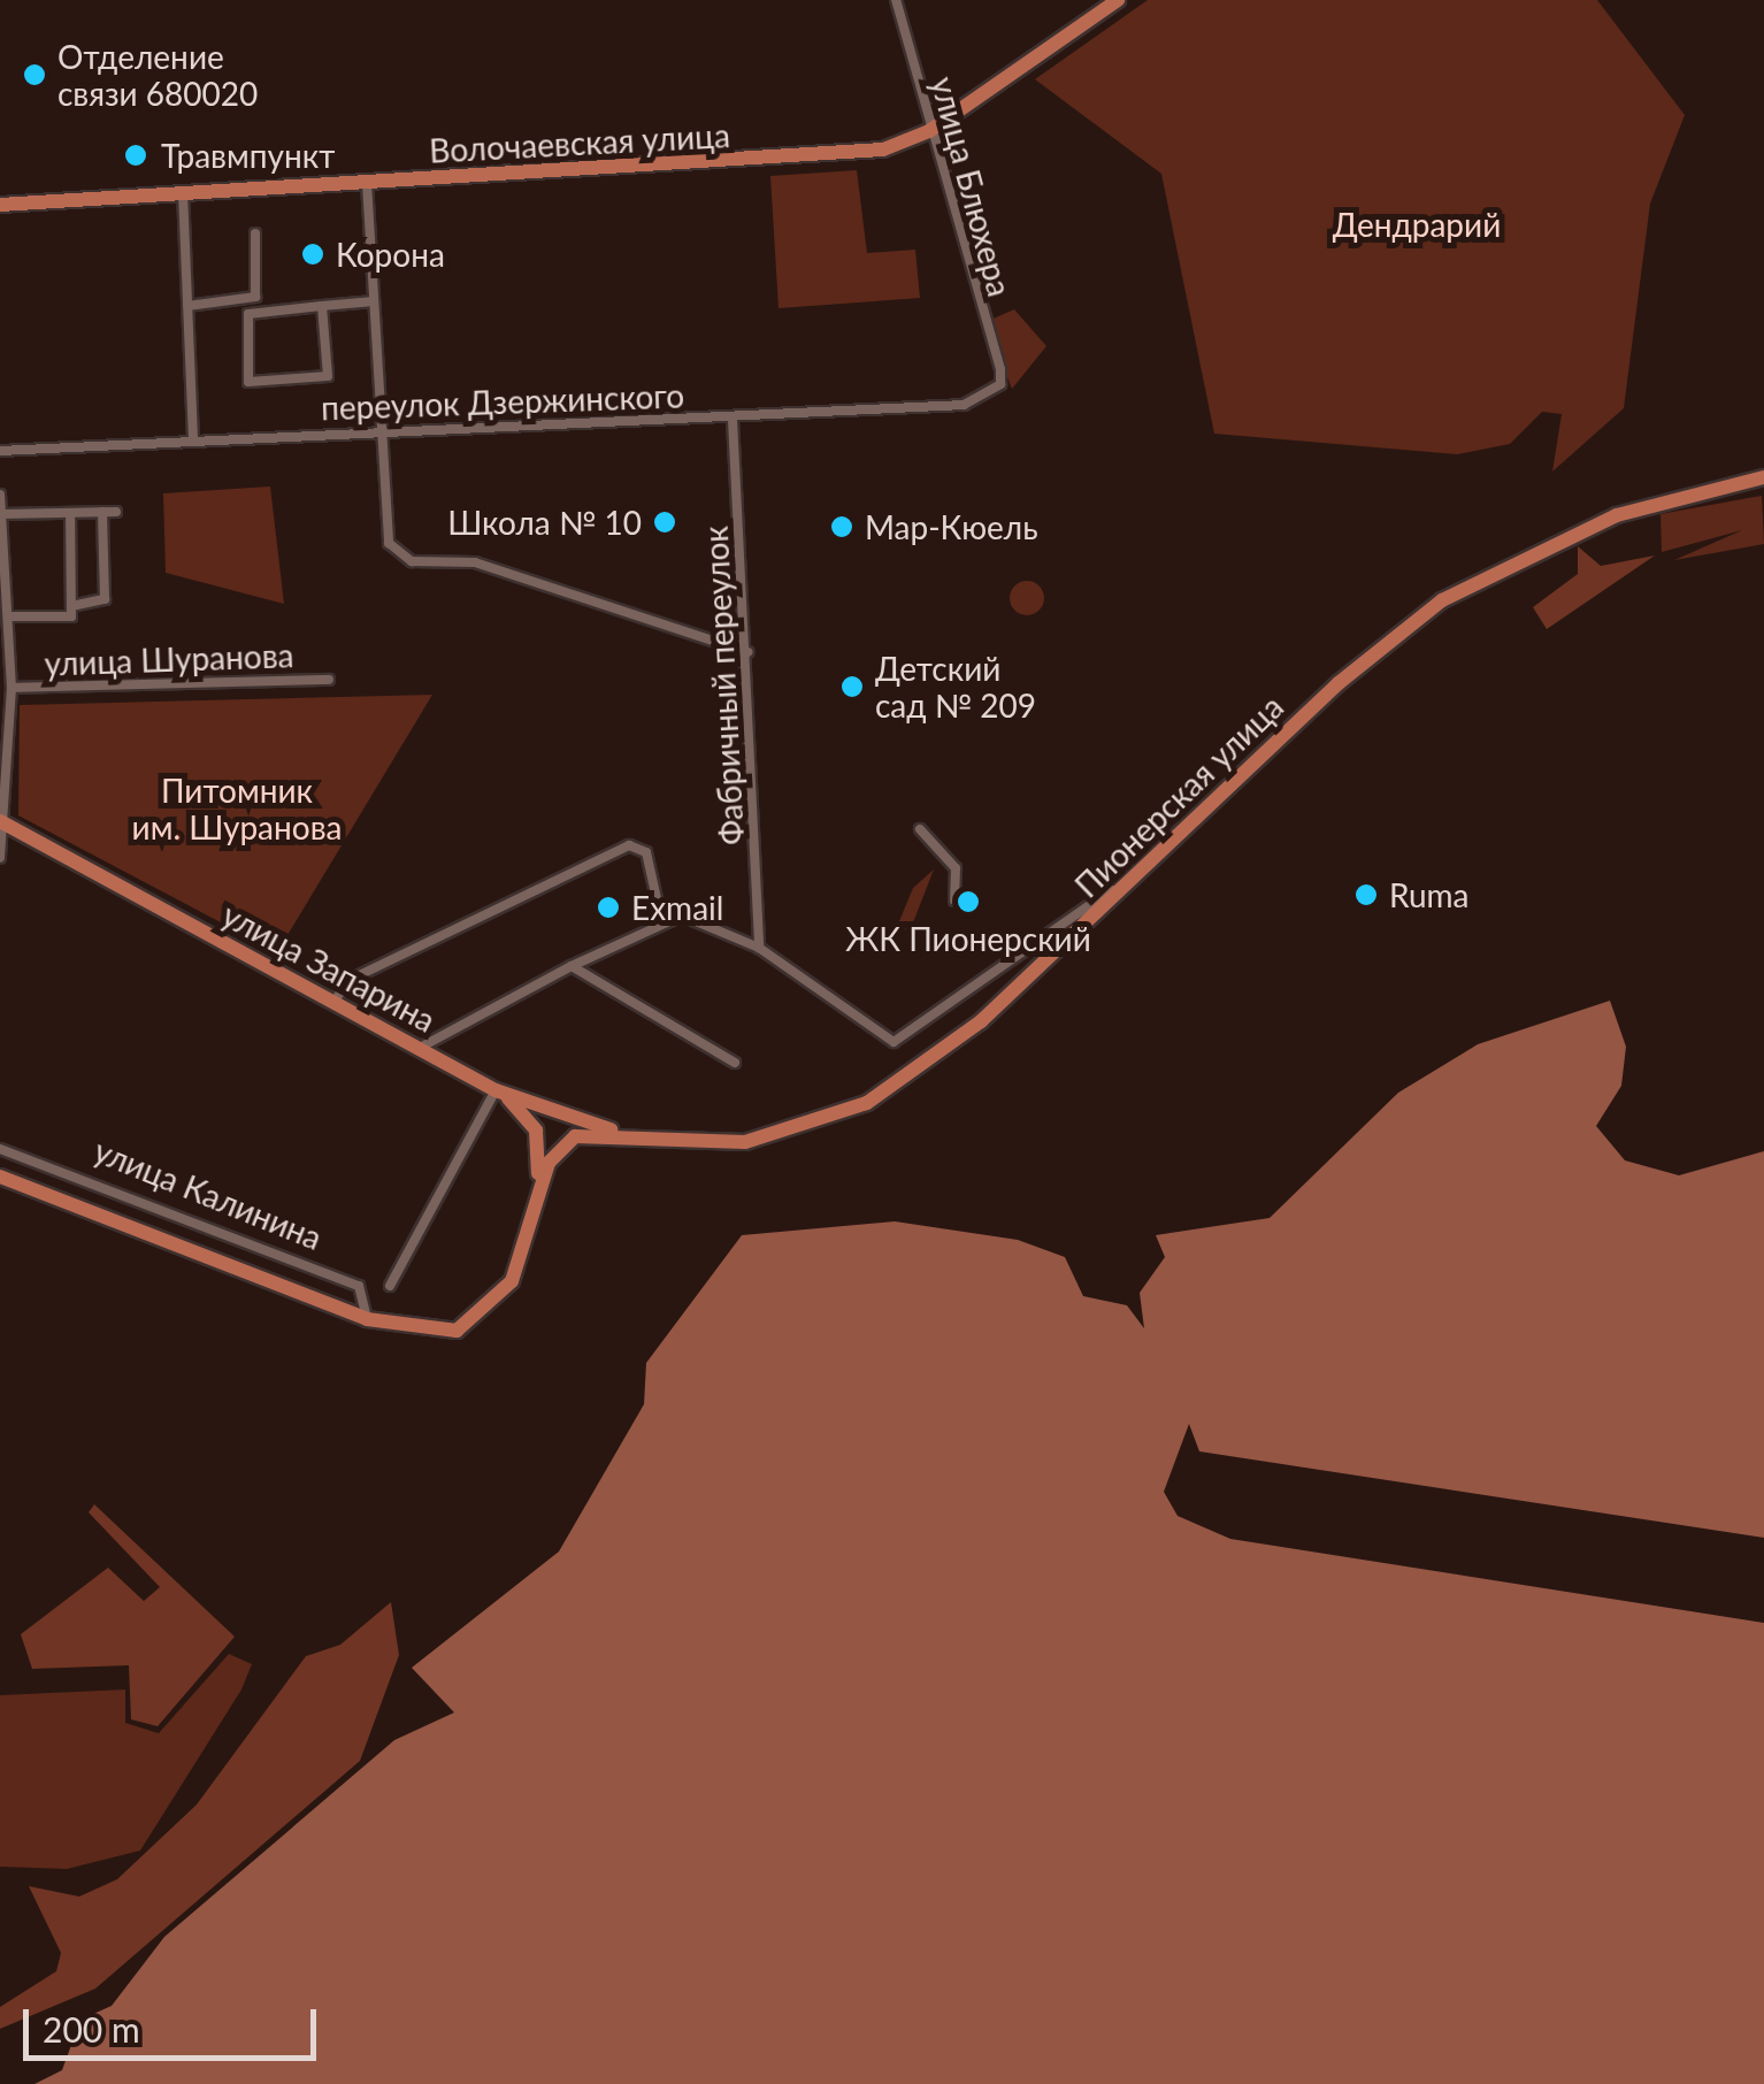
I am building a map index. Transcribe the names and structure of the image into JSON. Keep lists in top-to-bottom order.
{
  "streets": {
    "main road": [
      "Волочаевская улица",
      "Пионерская улица",
      "улица Запарина",
      "улица Калинина"
    ],
    "street": [
      "улица Блюхера",
      "переулок Дзержинского",
      "улица Шуранова",
      "Фабричный переулок"
    ]
  },
  "crossings": [
    ["Волочаевская улица", "улица Блюхера"],
    ["улица Блюхера", "переулок Дзержинского"],
    ["переулок Дзержинского", "Фабричный переулок"],
    ["Пионерская улица", "улица Запарина"],
    ["Пионерская улица", "улица Калинина"]
  ],
  "parks": ["Дендрарий", "Питомник им. Шуранова"],
  "places": [
    "Отделение связи 680020",
    "Травмпункт",
    "Корона",
    "Школа № 10",
    "Мар-Кюель",
    "Детский сад № 209",
    "Ruma",
    "ЖК Пионерский",
    "Exmail"
  ],
  "scale_bar": "200 m"
}
